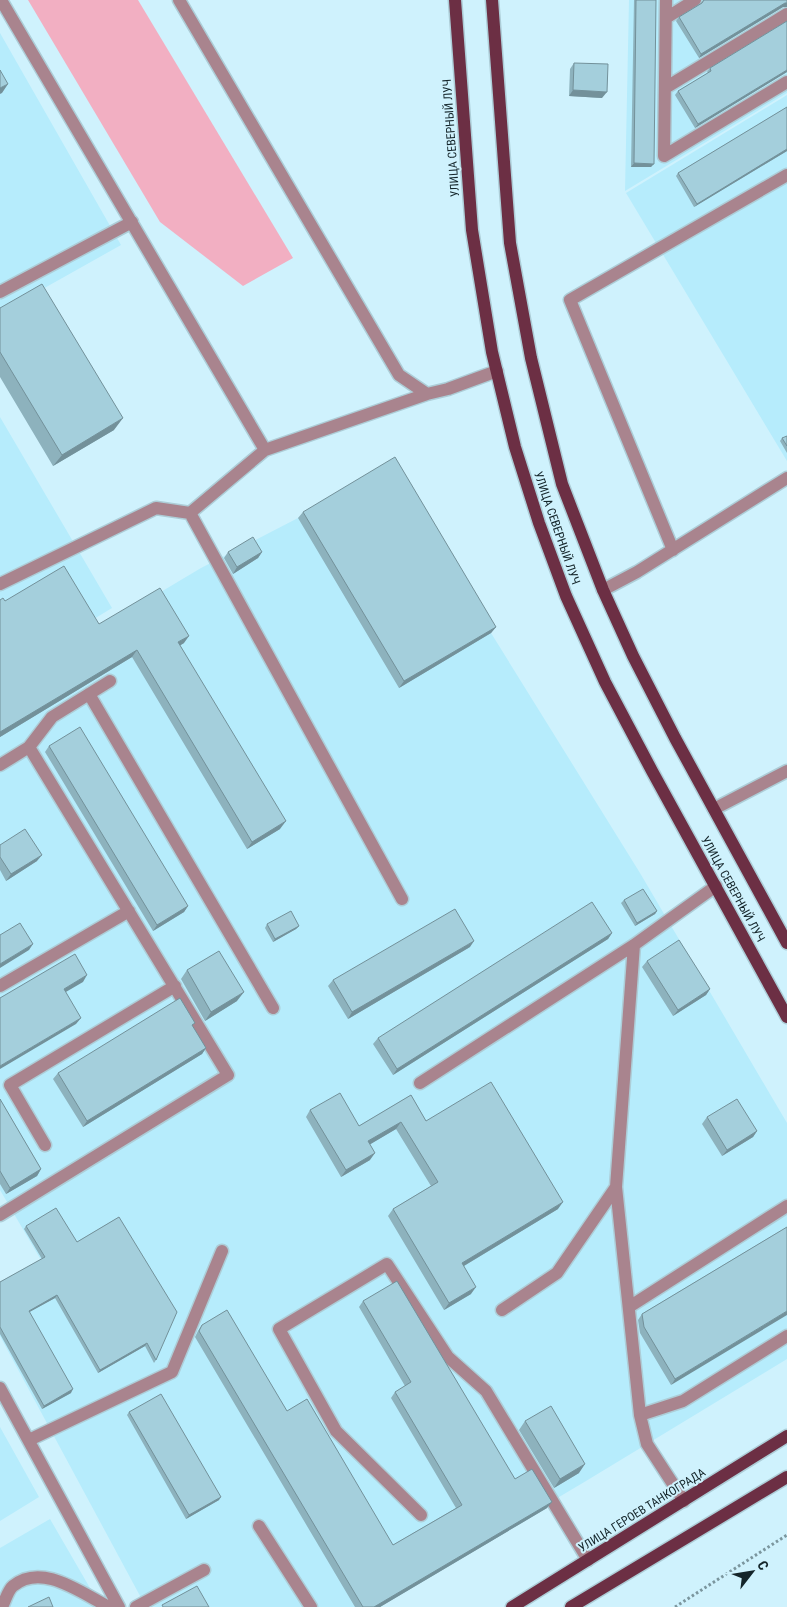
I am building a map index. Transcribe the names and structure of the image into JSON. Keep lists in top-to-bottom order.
{
  "streets": {
    "main road": ["УЛИЦА СЕВЕРНЫЙ ЛУЧ", "УЛИЦА ГЕРОЕВ ТАНКОГРАДА"]
  },
  "north": "top right"
}
